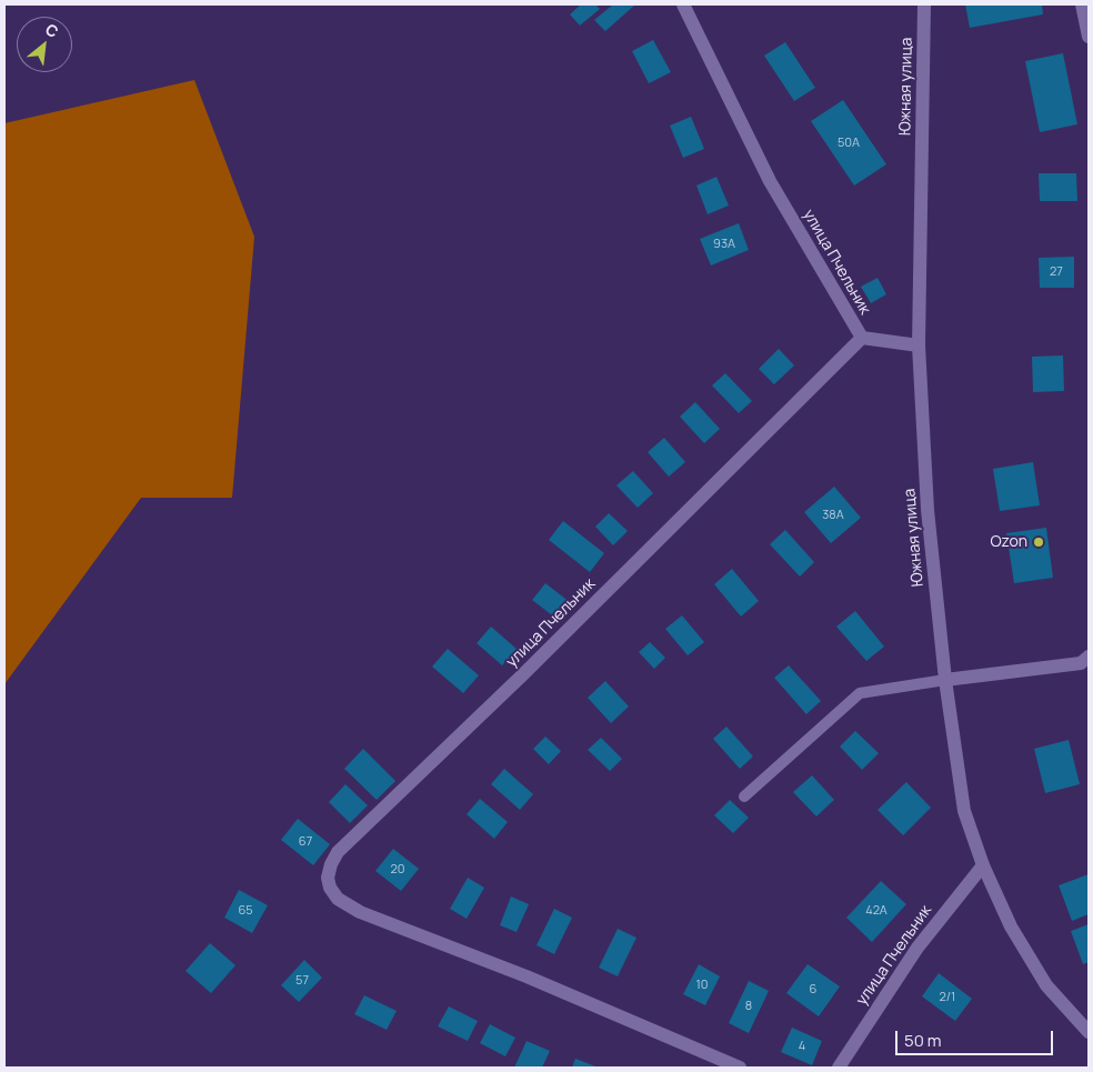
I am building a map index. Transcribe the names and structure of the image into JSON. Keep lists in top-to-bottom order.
{
  "streets": {
    "street": ["Южная улица", "улица Пчельник"]
  },
  "crossings": [
    ["Южная улица", "улица Пчельник"]
  ],
  "places": ["Ozon"],
  "house_numbers": [
    "50А",
    "93А",
    "27",
    "38А",
    "67",
    "20",
    "65",
    "42А",
    "57",
    "10",
    "6",
    "2/1",
    "8",
    "4"
  ],
  "scale_bar": "50 m",
  "north": "top right"
}
